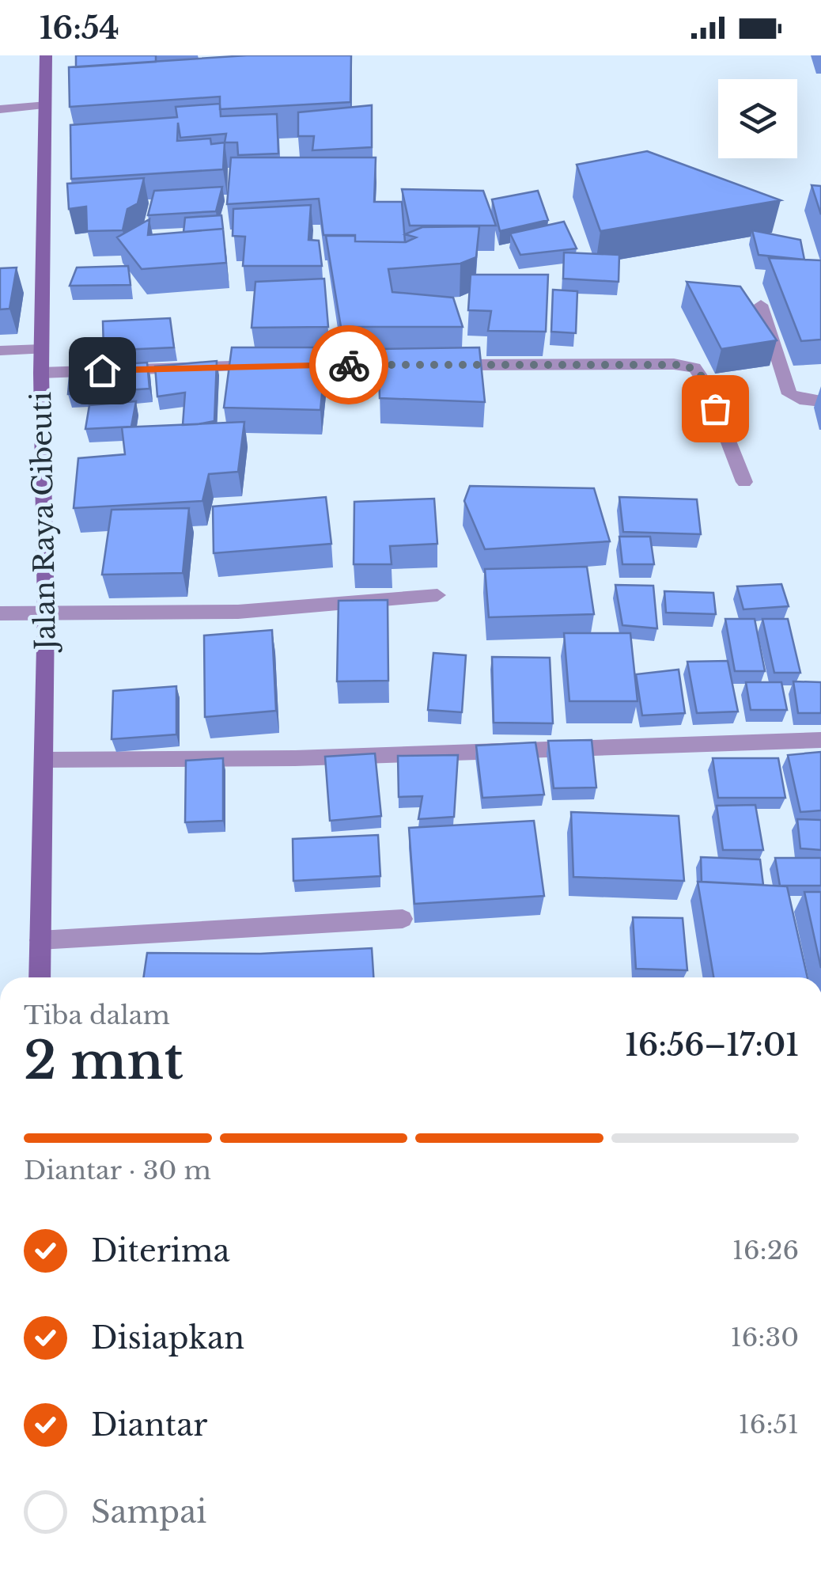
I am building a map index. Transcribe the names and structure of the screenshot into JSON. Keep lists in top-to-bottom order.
{
  "streets": {
    "main road": ["Jalan Raya Cibeuti"]
  },
  "page": {
    "status": "16:54",
    "heading": ["2 mnt", "Tiba dalam", "16:56–17:01"],
    "bar": "Diantar · 30 m",
    "list": [
      ["Diterima", "16:26"],
      ["Disiapkan", "16:30"],
      ["Diantar", "16:51"],
      "Sampai"
    ]
  }
}
